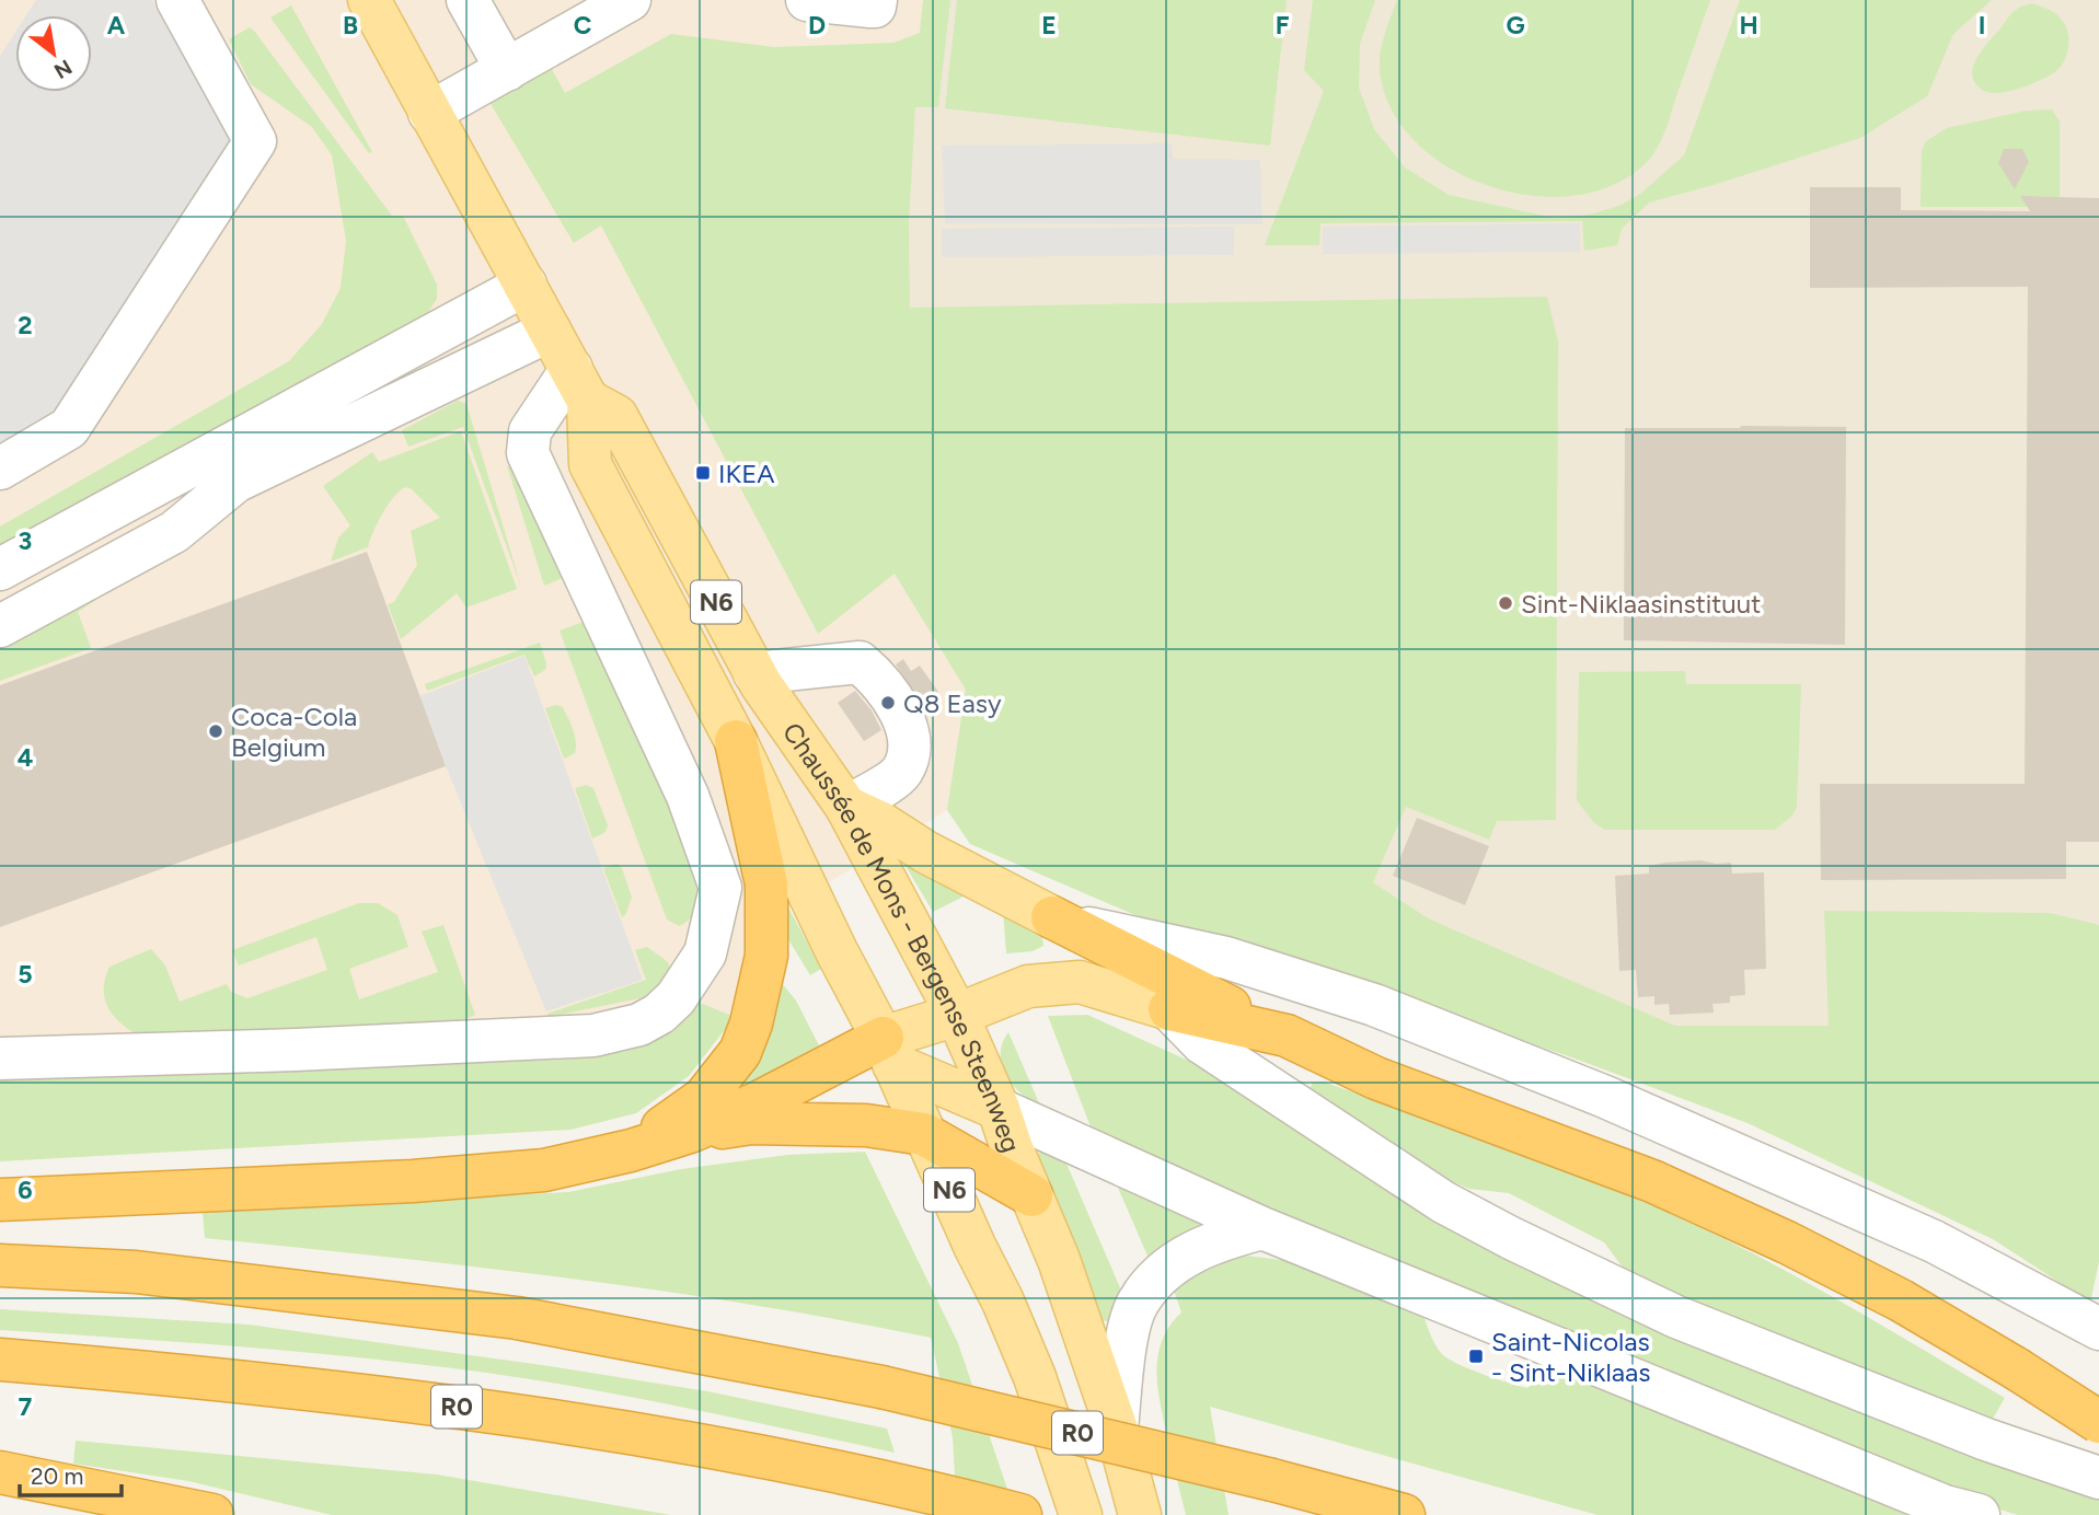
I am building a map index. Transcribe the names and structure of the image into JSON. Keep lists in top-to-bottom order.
{
  "streets": {
    "highway": ["R0"],
    "main road": ["N6", "Chaussée de Mons - Bergense Steenweg"]
  },
  "places": {
    "transit": ["IKEA", "Saint-Nicolas - Sint-Niklaas"],
    "other": ["Sint-Niklaasinstituut", "Q8 Easy", "Coca-Cola Belgium"]
  },
  "scale_bar": "20 m",
  "north": "bottom right",
  "grid": {
    "columns": [
      "A",
      "B",
      "C",
      "D",
      "E",
      "F",
      "G",
      "H",
      "I"
    ],
    "rows": [
      "2",
      "3",
      "4",
      "5",
      "6",
      "7"
    ]
  }
}
